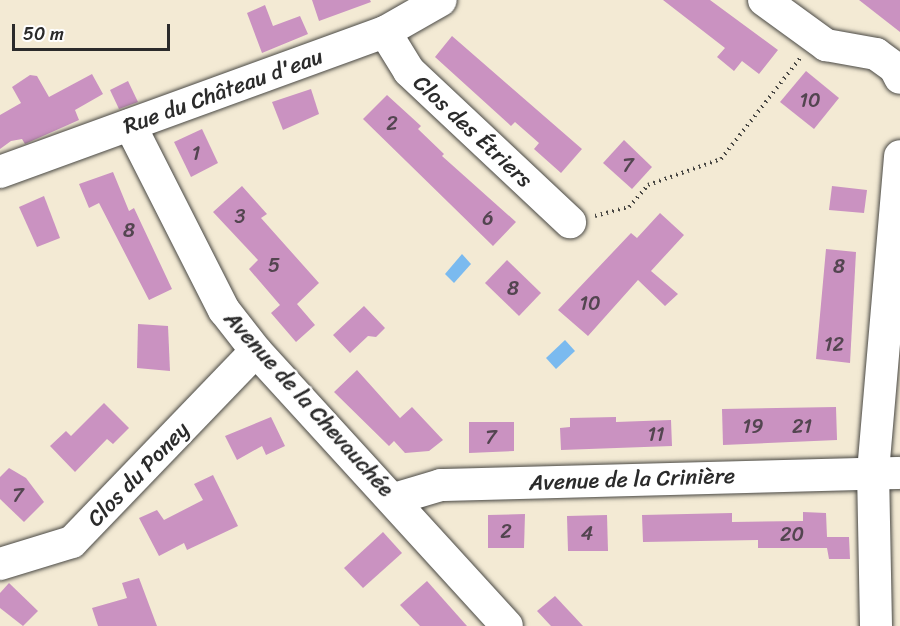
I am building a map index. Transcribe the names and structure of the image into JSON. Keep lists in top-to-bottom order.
{
  "streets": {
    "street": [
      "Rue du Château d'eau",
      "Clos des Étriers",
      "Avenue de la Chevauchée",
      "Clos du Poney",
      "Avenue de la Crinière"
    ]
  },
  "crossings": [
    ["Rue du Château d'eau", "Clos des Étriers"],
    ["Rue du Château d'eau", "Avenue de la Chevauchée"],
    ["Avenue de la Chevauchée", "Clos du Poney"],
    ["Avenue de la Chevauchée", "Avenue de la Crinière"]
  ],
  "house_numbers": [
    "10",
    "2",
    "1",
    "7",
    "3",
    "6",
    "8",
    "5",
    "8",
    "8",
    "10",
    "12",
    "19",
    "21",
    "11",
    "7",
    "7",
    "2",
    "4",
    "20"
  ],
  "scale_bar": "50 m"
}
